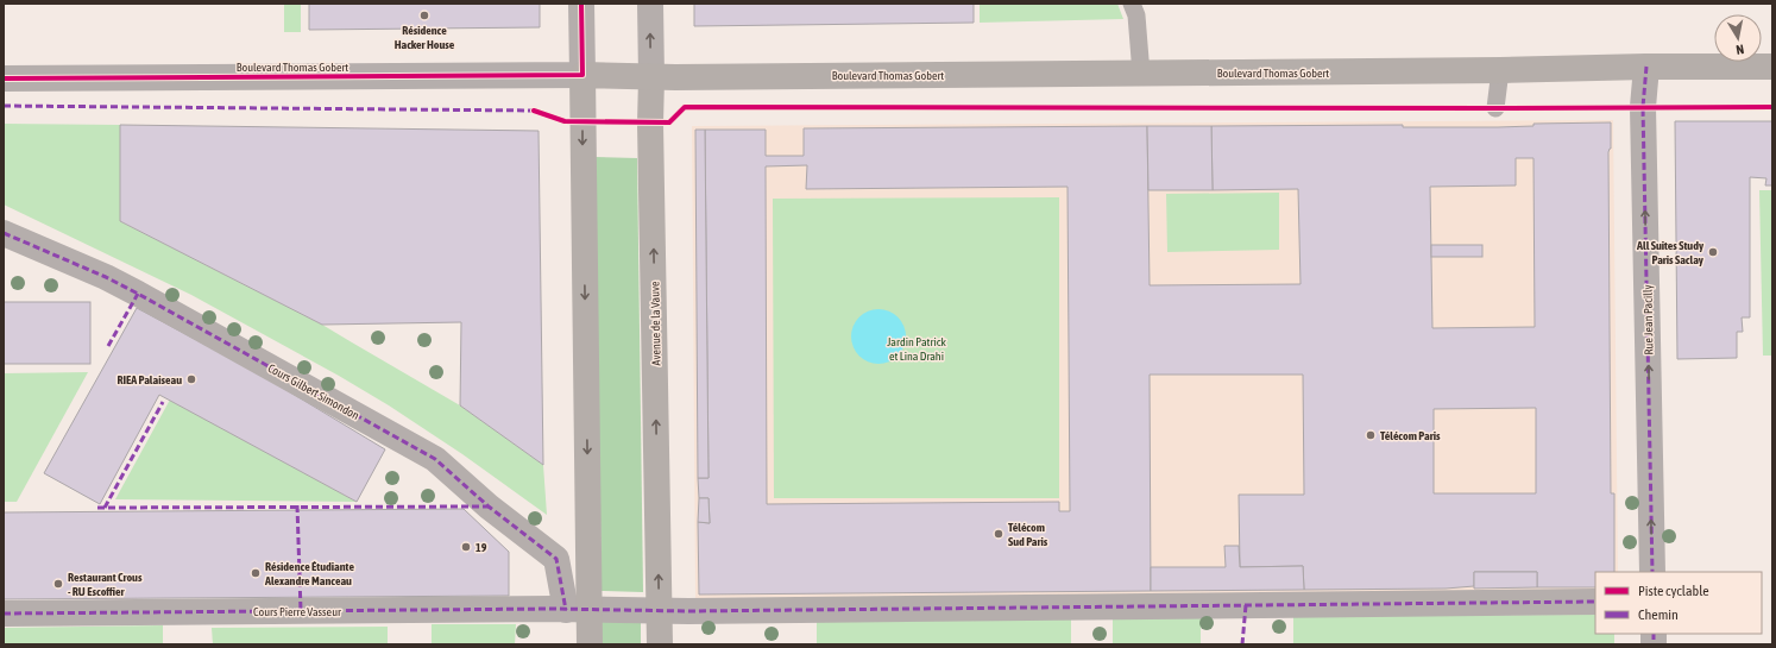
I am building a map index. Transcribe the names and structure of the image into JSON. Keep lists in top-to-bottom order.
{
  "streets": {
    "main road": ["Boulevard Thomas Gobert", "Avenue de la Vauve"],
    "street": ["Rue Jean Pacilly", "Cours Gilbert Simondon", "Cours Pierre Vasseur"]
  },
  "crossings": [
    ["Boulevard Thomas Gobert", "Rue Jean Pacilly"],
    ["Boulevard Thomas Gobert", "Avenue de la Vauve"],
    ["Avenue de la Vauve", "Cours Pierre Vasseur"],
    ["Cours Gilbert Simondon", "Cours Pierre Vasseur"]
  ],
  "one_way": ["Rue Jean Pacilly", "Avenue de la Vauve"],
  "parks": ["Jardin Patrick et Lina Drahi"],
  "places": [
    "Résidence Hacker House",
    "All Suites Study Paris Saclay",
    "RIEA Palaiseau",
    "Télécom Paris",
    "Télécom Sud Paris",
    "19",
    "Résidence Étudiante Alexandre Manceau",
    "Restaurant Crous - RU Escoffier"
  ],
  "legend": ["Piste cyclable", "Chemin"],
  "north": "bottom"
}
